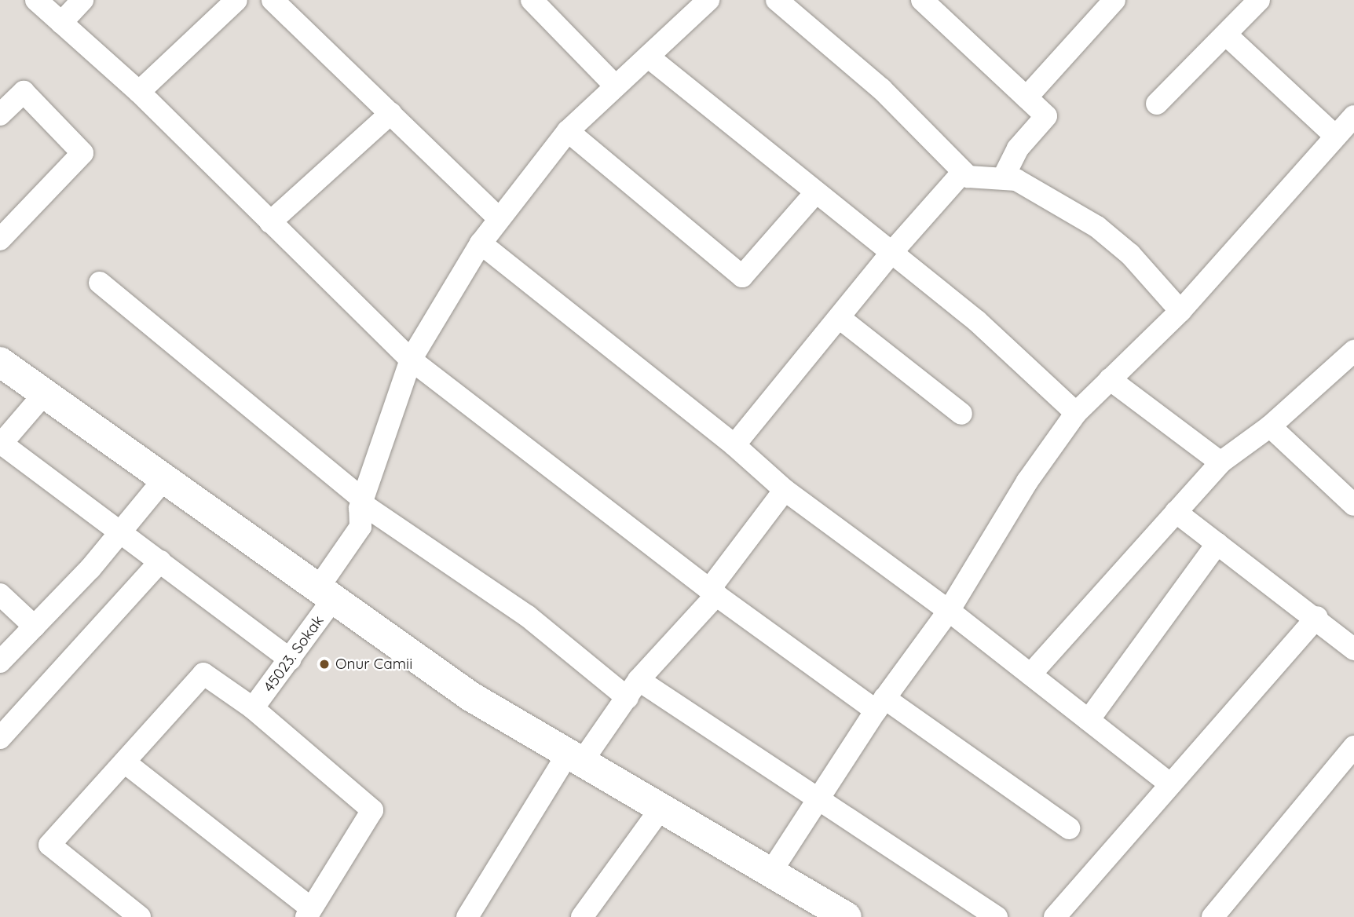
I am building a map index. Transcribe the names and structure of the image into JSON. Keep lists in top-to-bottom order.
{
  "streets": {
    "street": ["45023. Sokak"]
  },
  "places": ["Onur Camii"]
}
